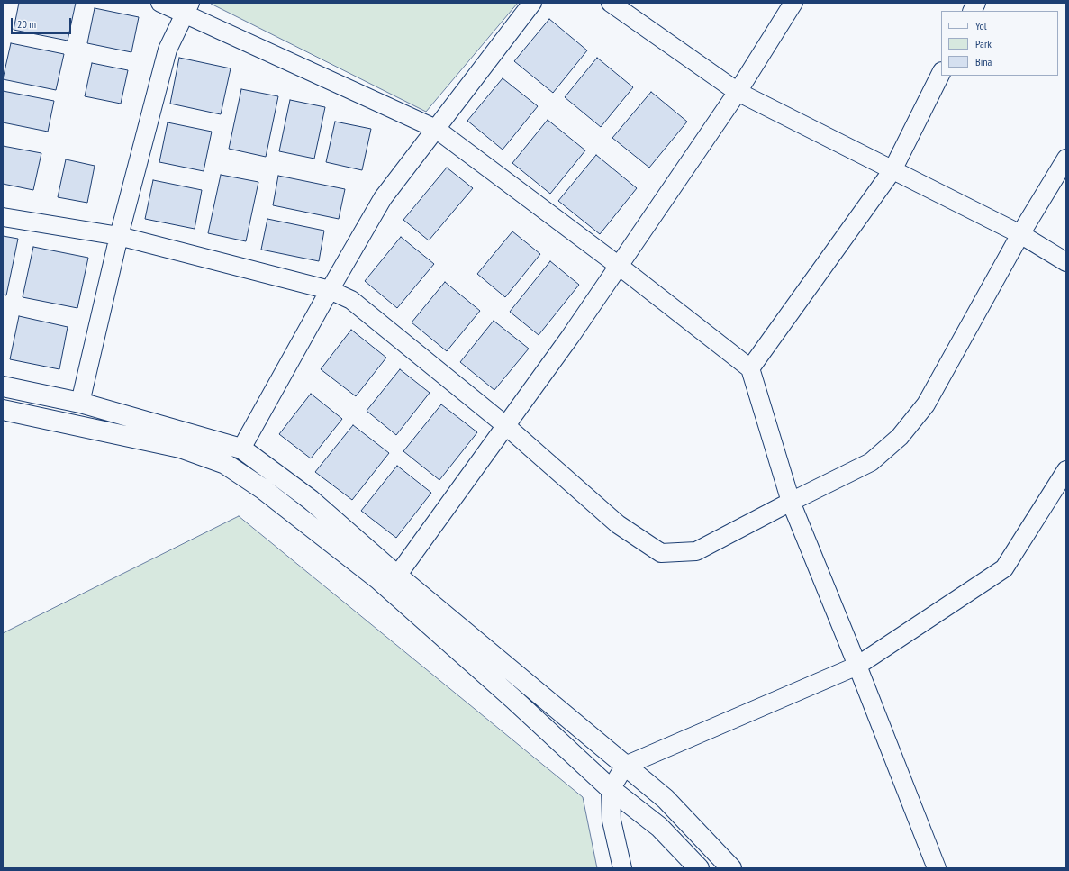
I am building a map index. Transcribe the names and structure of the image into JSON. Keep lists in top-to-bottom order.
{
  "legend": ["Yol", "Park", "Bina"],
  "scale_bar": "20 m"
}
